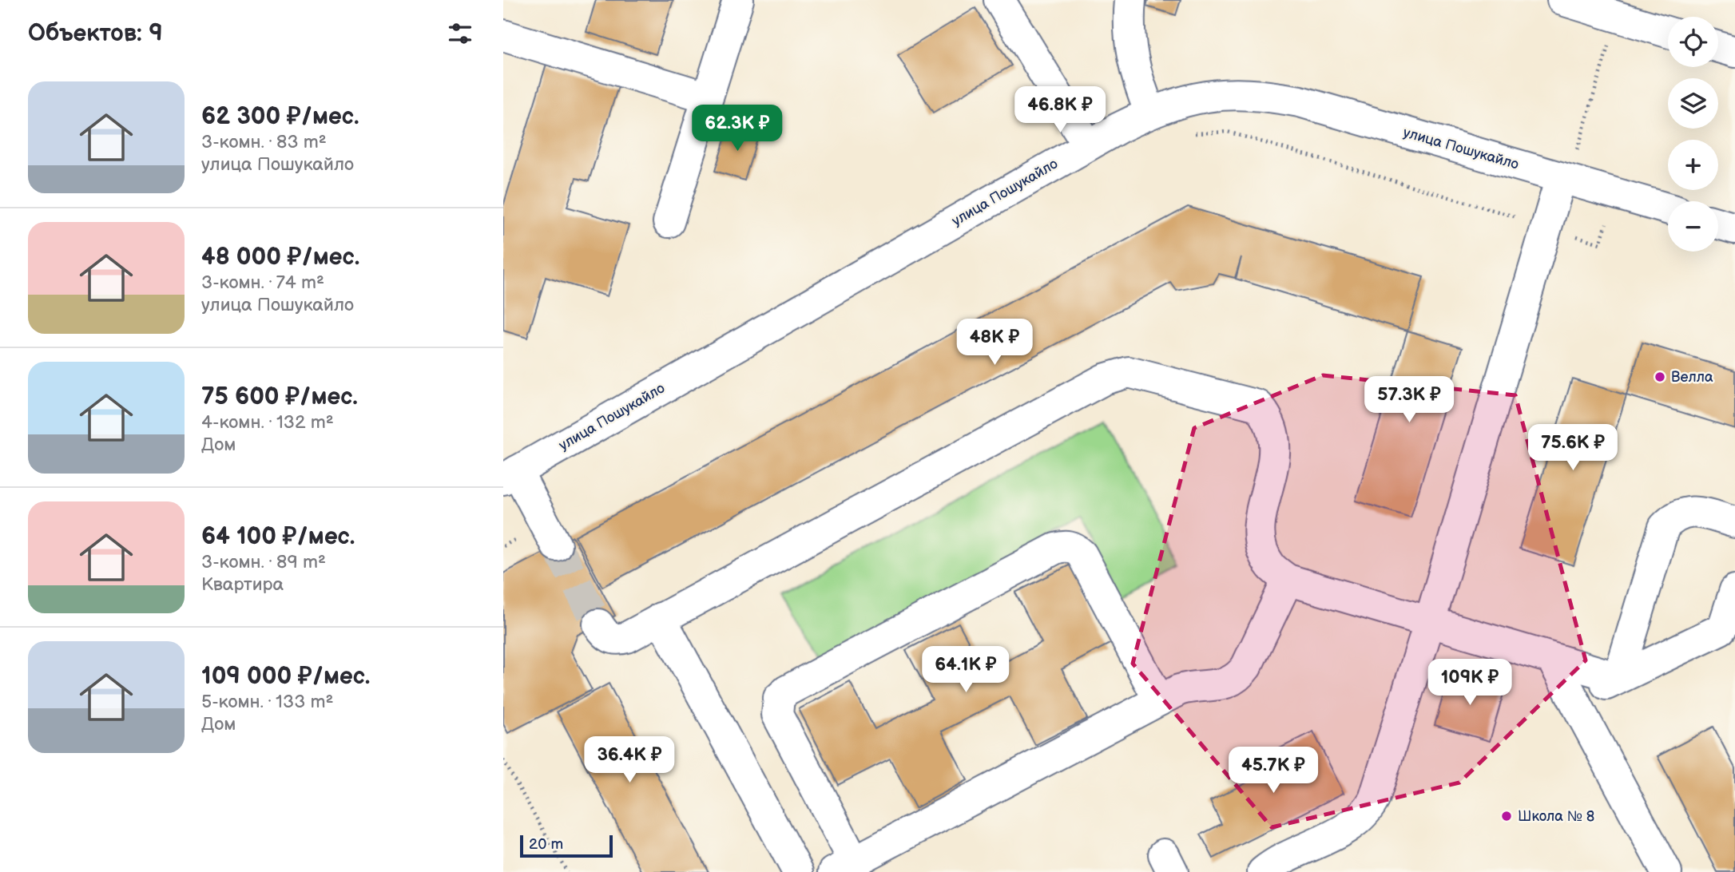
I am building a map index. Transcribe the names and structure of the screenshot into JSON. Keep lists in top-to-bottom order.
{
  "streets": {
    "street": ["улица Пошукайло"]
  },
  "places": ["Велла", "Школа № 8"],
  "scale_bar": "20 m",
  "page": {
    "heading": "Объектов: 9",
    "map_buttons": ["+", "−"],
    "list": [
      {
        "name": "62 300 ₽/мес.",
        "note": "3-комн. · 83 m² · улица Пошукайло"
      },
      {
        "name": "48 000 ₽/мес.",
        "note": "3-комн. · 74 m² · улица Пошукайло"
      },
      {
        "name": "75 600 ₽/мес.",
        "note": "4-комн. · 132 m² · Дом"
      },
      {
        "name": "64 100 ₽/мес.",
        "note": "3-комн. · 89 m² · Квартира"
      },
      {
        "name": "109 000 ₽/мес.",
        "note": "5-комн. · 133 m² · Дом"
      }
    ],
    "price": [
      "46.8K ₽",
      "62.3K ₽",
      "48K ₽",
      "57.3K ₽",
      "75.6K ₽",
      "64.1K ₽",
      "109K ₽",
      "36.4K ₽",
      "45.7K ₽"
    ],
    "scale": "20 m"
  }
}
